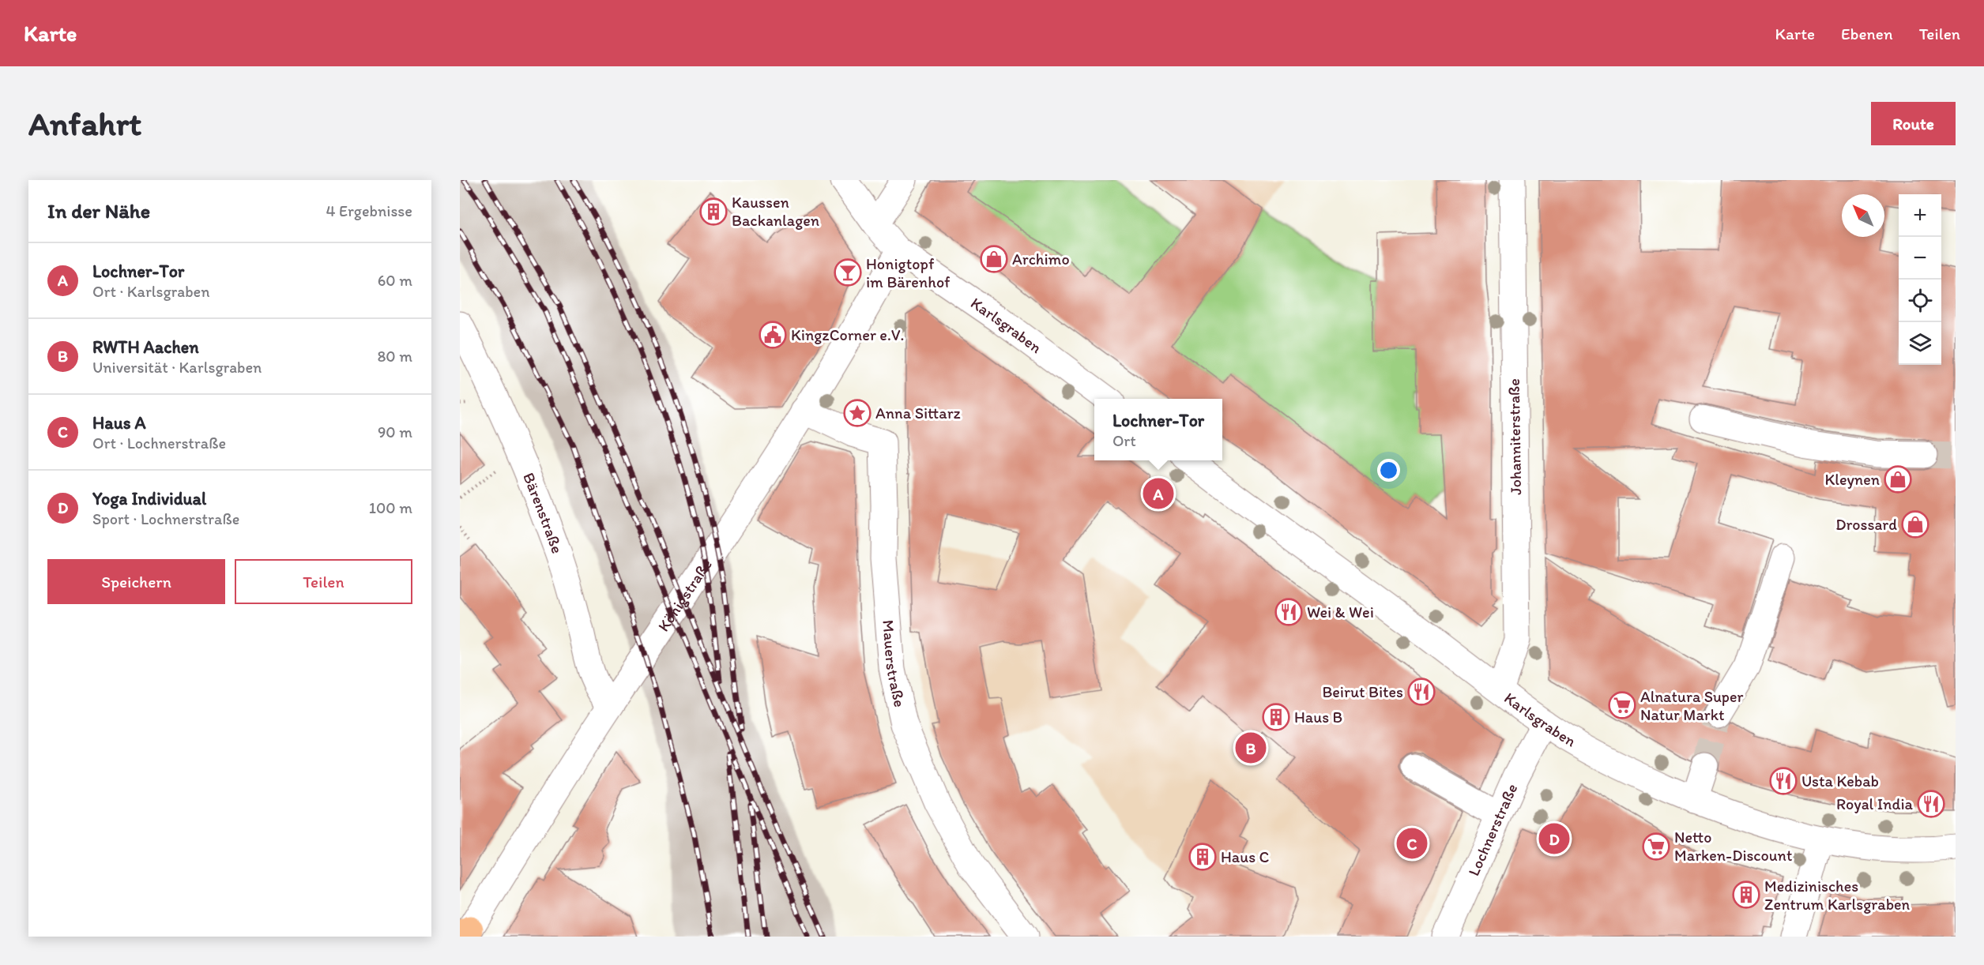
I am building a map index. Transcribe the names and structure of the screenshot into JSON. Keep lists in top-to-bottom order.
{
  "streets": {
    "street": [
      "Karlsgraben",
      "Johanniterstraße",
      "Bärenstraße",
      "Königstraße",
      "Mauerstraße",
      "Lochnerstraße"
    ]
  },
  "crossings": [
    ["Karlsgraben", "Johanniterstraße"],
    ["Karlsgraben", "Königstraße"],
    ["Karlsgraben", "Lochnerstraße"],
    ["Bärenstraße", "Königstraße"],
    ["Königstraße", "Mauerstraße"]
  ],
  "places": {
    "building": [
      "Kaussen Backanlagen",
      "Haus B",
      "Haus C",
      "Medizinisches Zentrum Karlsgraben"
    ],
    "shop": ["Archimo", "Kleynen", "Drossard"],
    "bar": ["Honigtopf im Bärenhof"],
    "public building": ["KingzCorner e.V."],
    "place": ["Anna Sittarz"],
    "restaurant": [
      "Wei & Wei",
      "Beirut Bites",
      "Usta Kebab",
      "Royal India"
    ],
    "supermarket": ["Alnatura Super Natur Markt", "Netto Marken-Discount"]
  },
  "north": "top left",
  "page": {
    "header": "Karte",
    "nav": ["Karte", "Ebenen", "Teilen"],
    "buttons": [
      "Route",
      ["Speichern", "Teilen"]
    ],
    "title": "Anfahrt",
    "heading": ["In der Nähe", "4 Ergebnisse"],
    "map_buttons": ["+", "−"],
    "list": [
      {
        "mark": "A",
        "name": "Lochner-Tor",
        "note": "Ort · Karlsgraben",
        "value": "60 m"
      },
      {
        "mark": "B",
        "name": "RWTH Aachen",
        "note": "Universität · Karlsgraben",
        "value": "80 m"
      },
      {
        "mark": "C",
        "name": "Haus A",
        "note": "Ort · Lochnerstraße",
        "value": "90 m"
      },
      {
        "mark": "D",
        "name": "Yoga Individual",
        "note": "Sport · Lochnerstraße",
        "value": "100 m"
      }
    ],
    "popup": ["Lochner-Tor", "Ort"],
    "pins": [
      "A",
      "B",
      "D",
      "C"
    ]
  }
}
